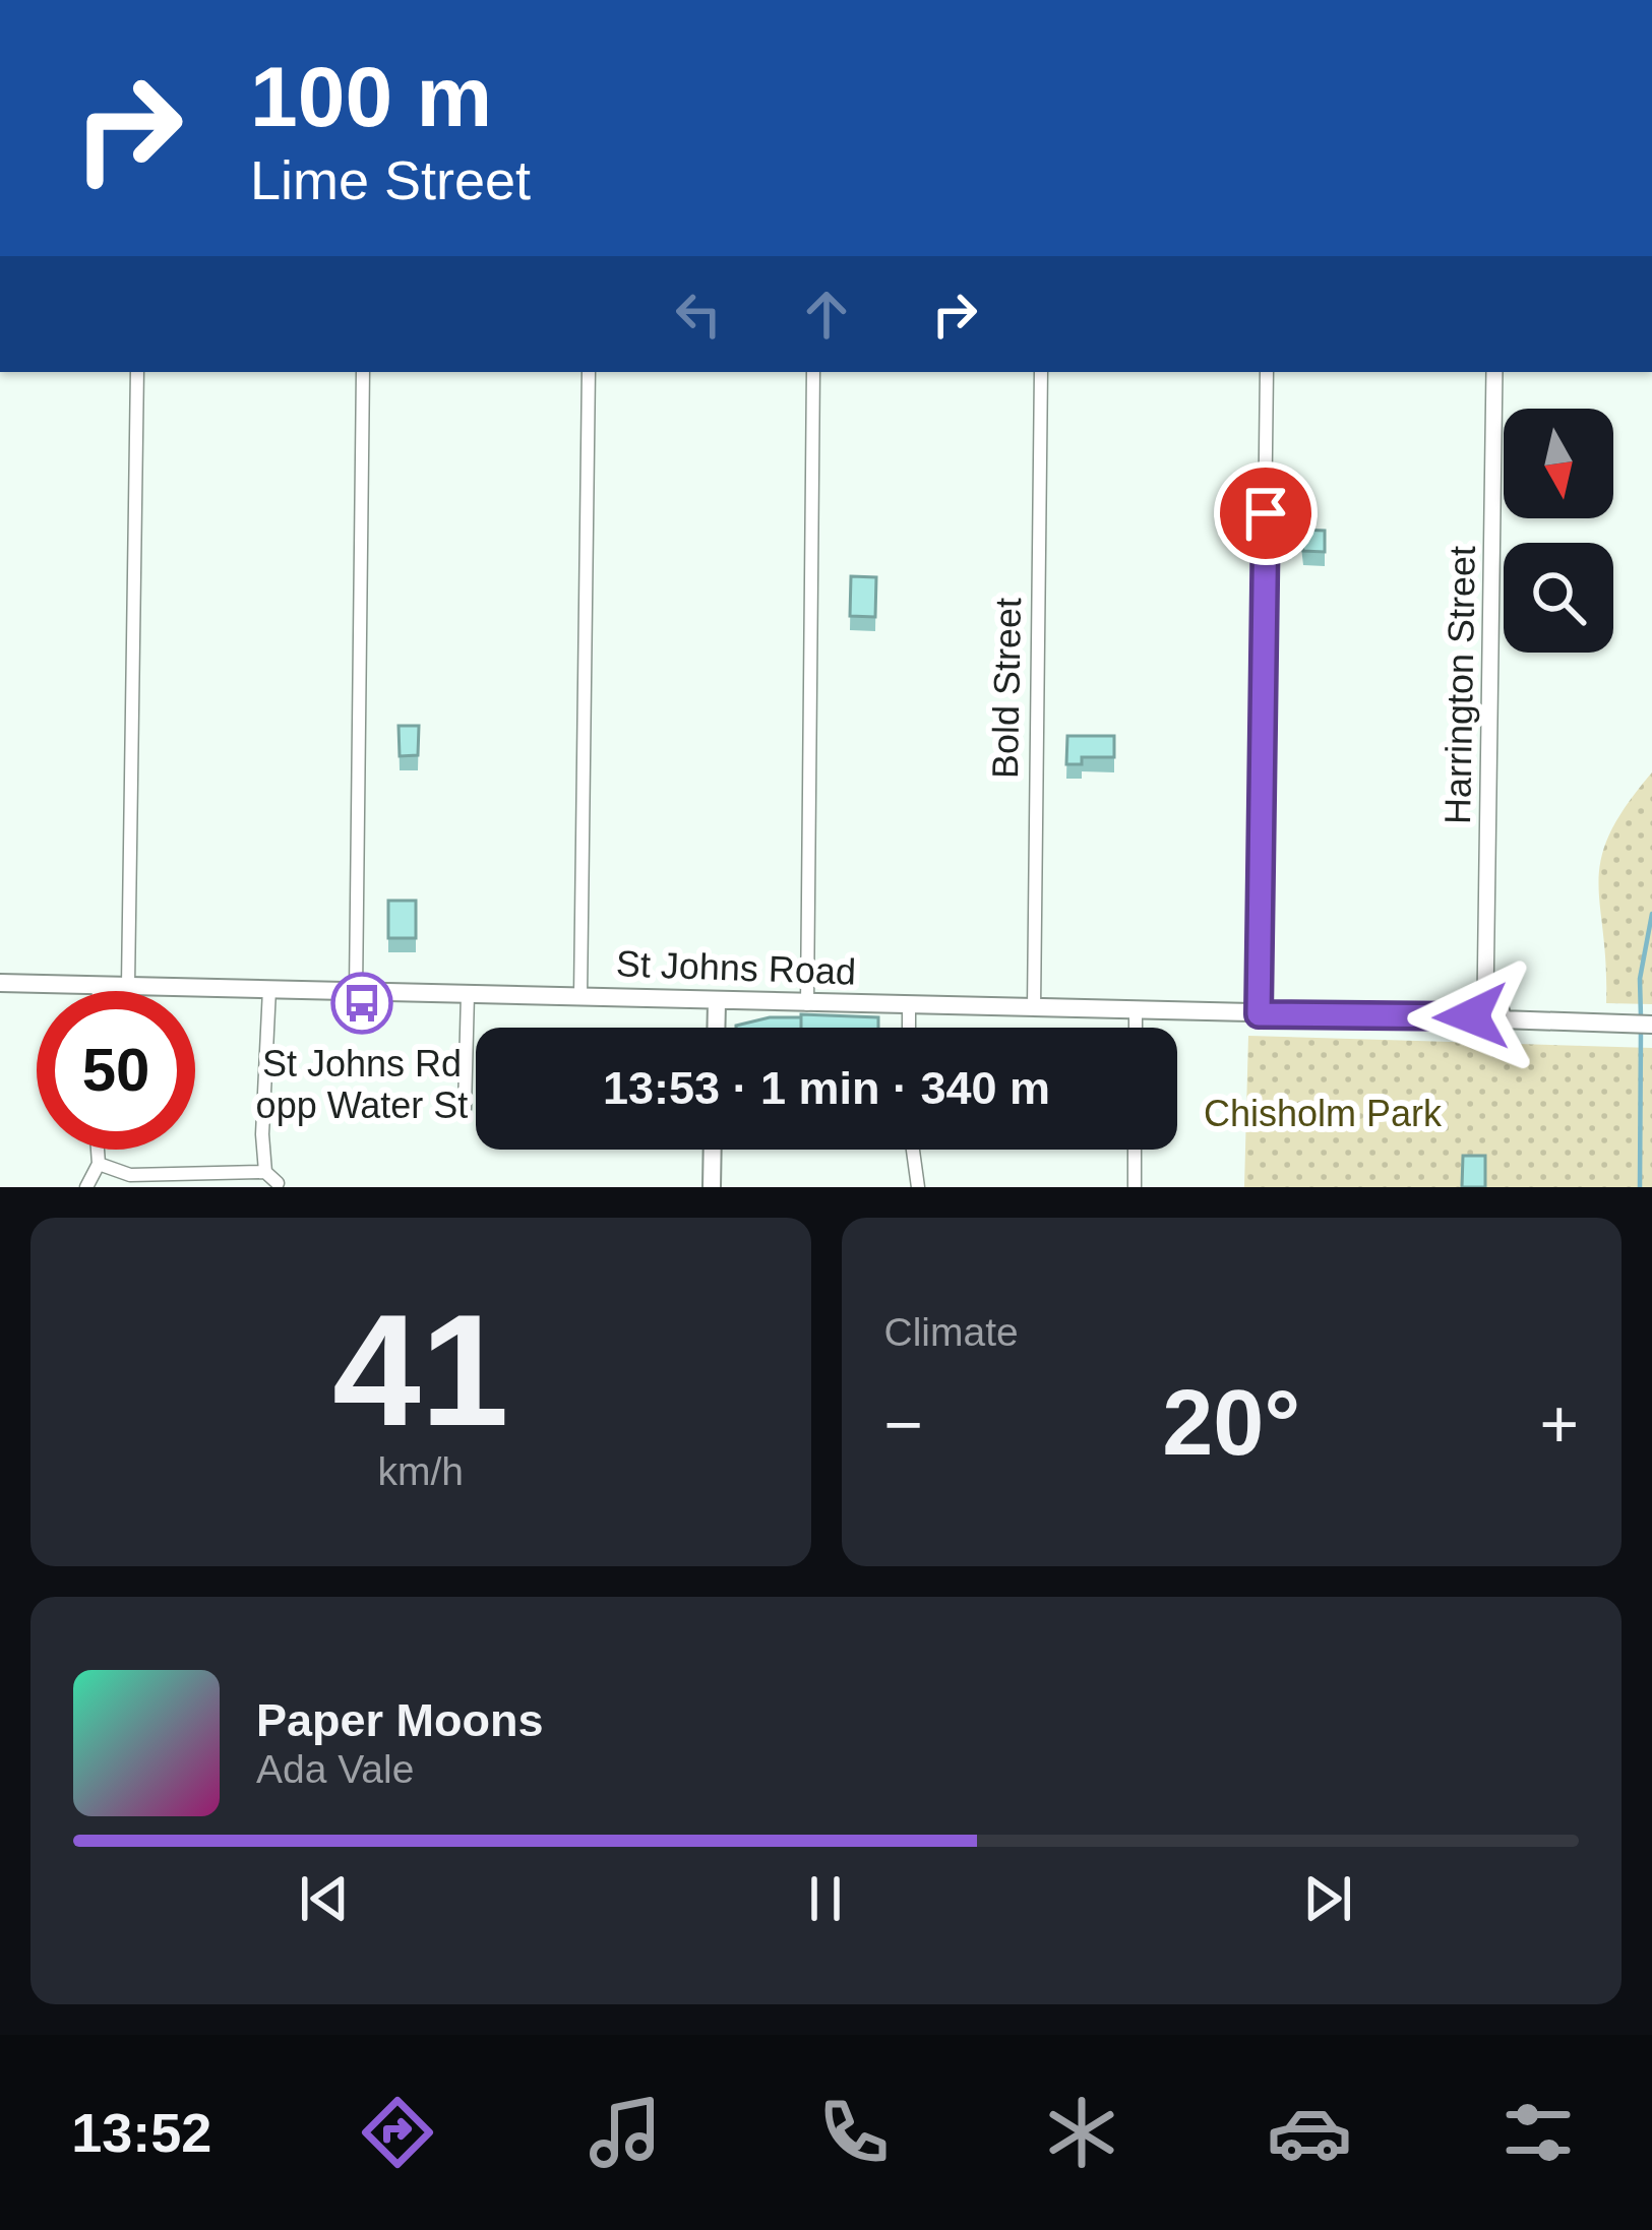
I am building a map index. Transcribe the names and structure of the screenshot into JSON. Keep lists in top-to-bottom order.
{
  "streets": {
    "main road": ["St Johns Road"],
    "street": ["Harrington Street", "Bold Street"]
  },
  "crossings": [
    ["Harrington Street", "St Johns Road"],
    ["Bold Street", "St Johns Road"]
  ],
  "parks": ["Chisholm Park"],
  "places": {
    "bus stop": ["St Johns Rd opp Water St"]
  },
  "north": "bottom",
  "page": {
    "turn": ["100 m", "Lime Street"],
    "limit": "50",
    "trip": "13:53 · 1 min · 340 m",
    "tile": [
      ["41", "km/h"],
      "Climate"
    ],
    "heat": ["−", "20°", "+"],
    "song": ["Paper Moons", "Ada Vale"],
    "tabs": "13:52"
  }
}
